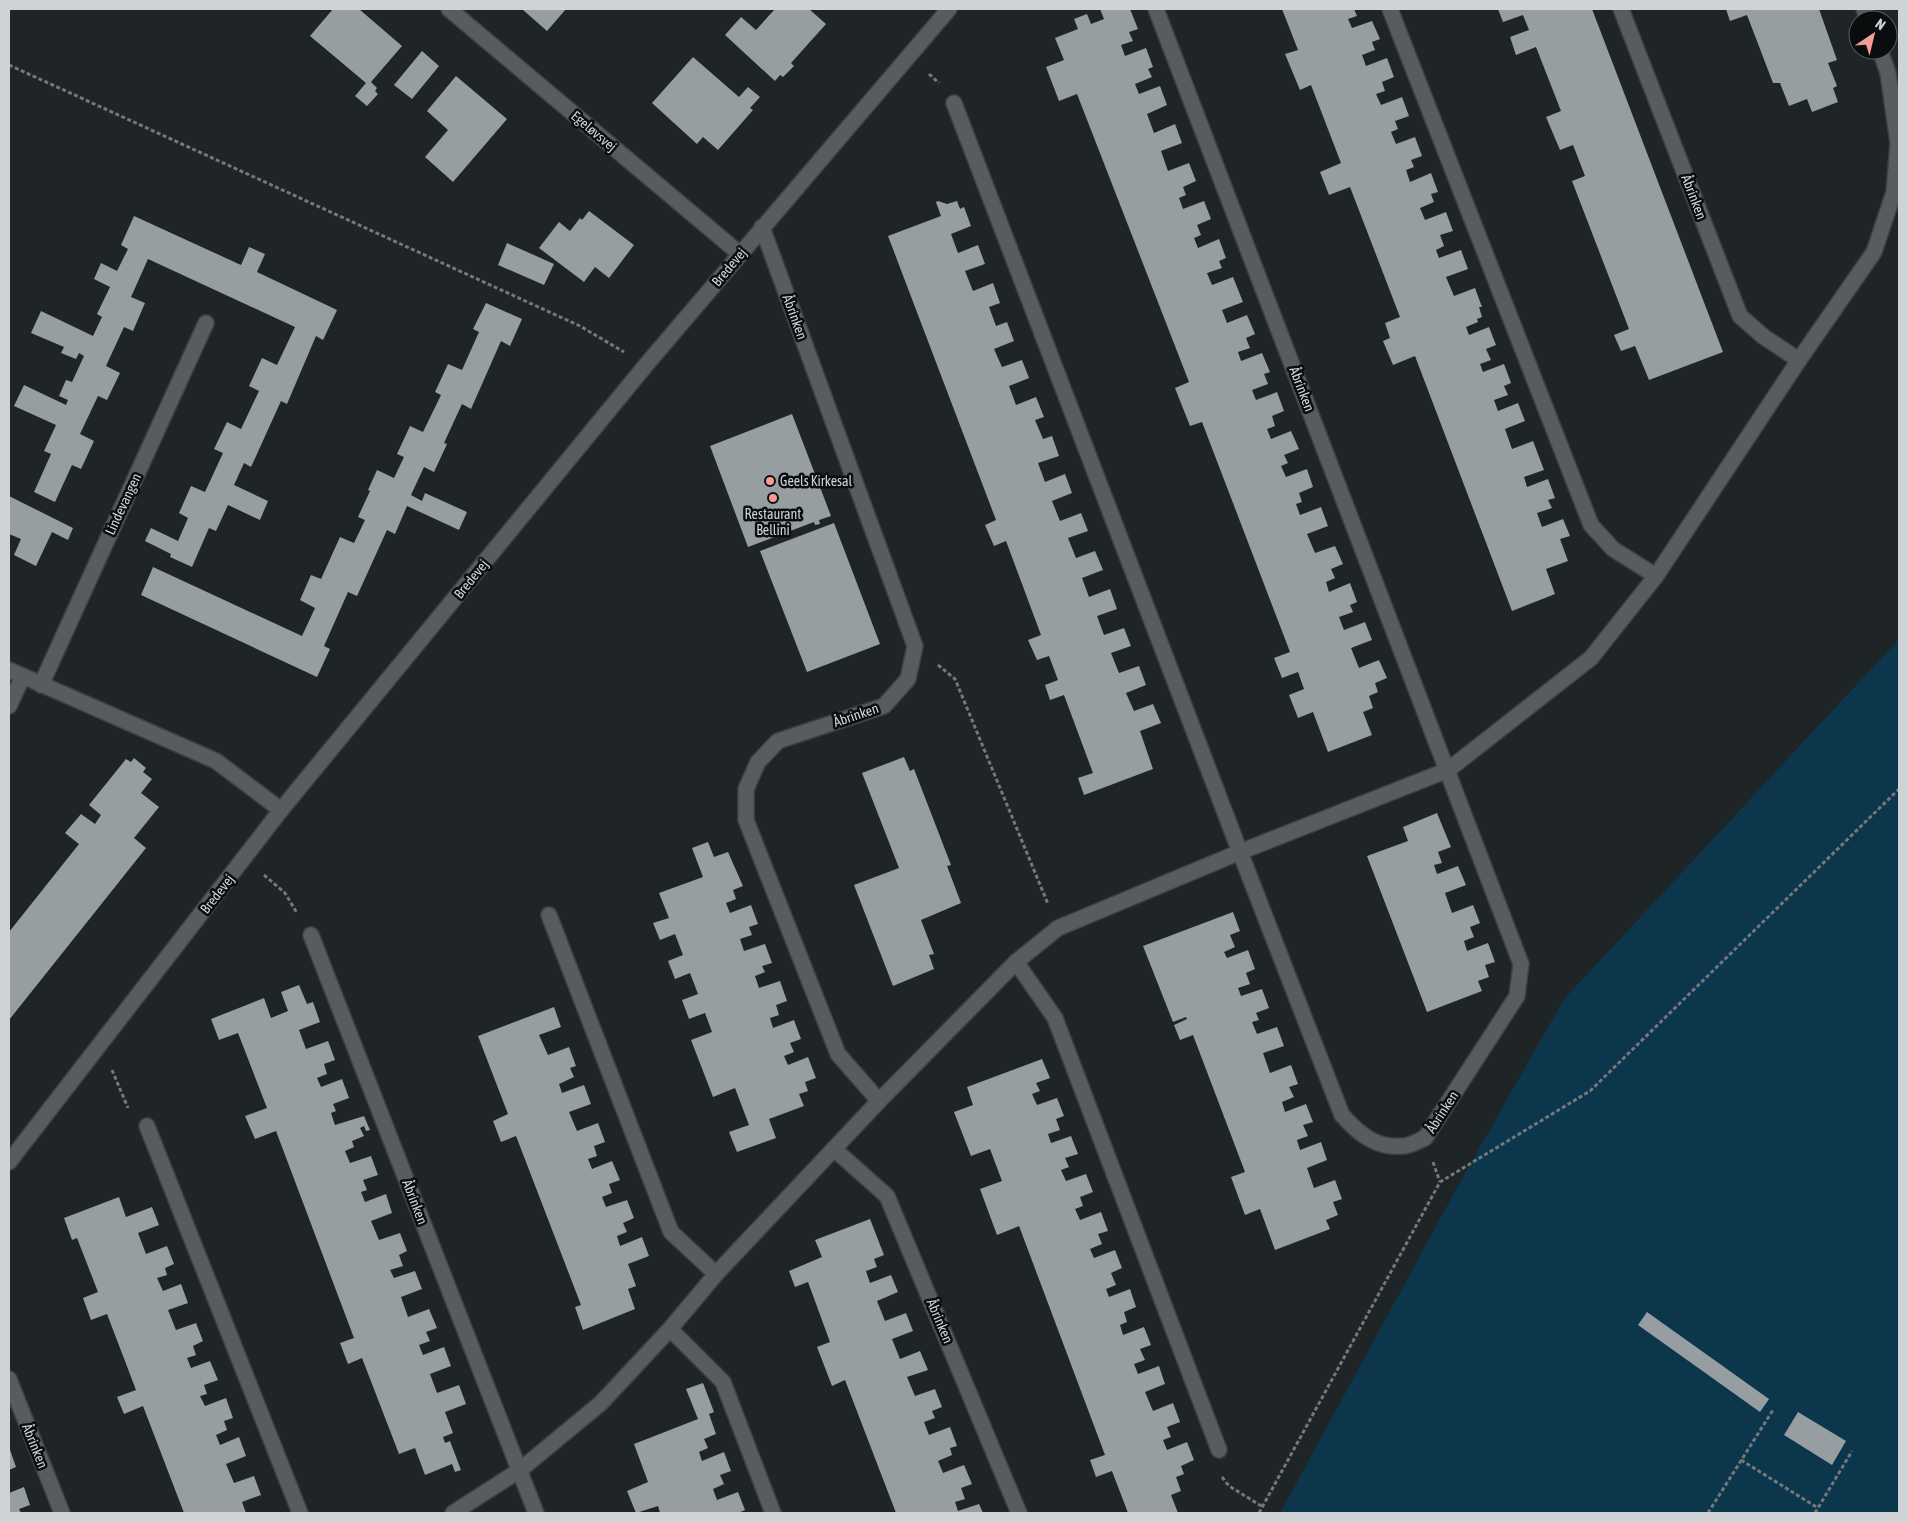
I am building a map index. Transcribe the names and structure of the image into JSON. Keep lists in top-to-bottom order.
{
  "streets": {
    "street": [
      "Egeløvsvej",
      "Åbrinken",
      "Bredevej",
      "Lindevangen"
    ]
  },
  "crossings": [
    ["Egeløvsvej", "Bredevej"],
    ["Åbrinken", "Bredevej"]
  ],
  "places": ["Geels Kirkesal", "Restaurant Bellini"],
  "north": "top right"
}
